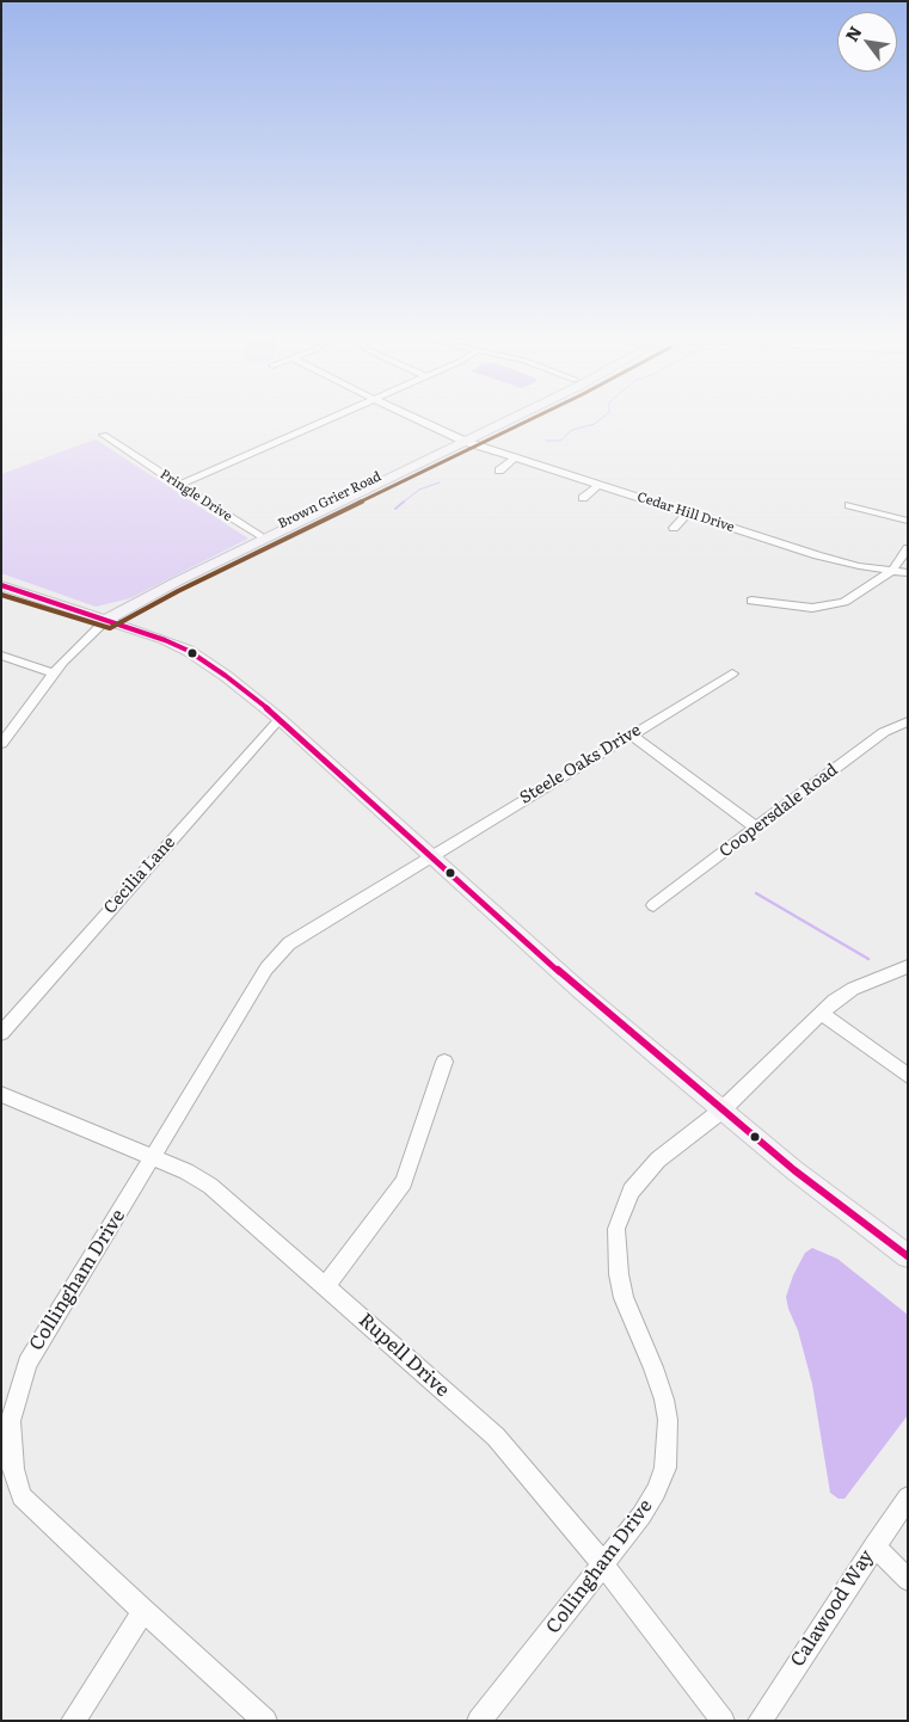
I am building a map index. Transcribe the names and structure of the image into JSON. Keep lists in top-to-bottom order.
{
  "streets": {
    "main road": ["Brown Grier Road"],
    "street": [
      "Pringle Drive",
      "Cedar Hill Drive",
      "Steele Oaks Drive",
      "Coopersdale Road",
      "Cecilia Lane",
      "Collingham Drive",
      "Rupell Drive",
      "Calawood Way"
    ]
  },
  "crossings": [
    ["Pringle Drive", "Brown Grier Road"],
    ["Brown Grier Road", "Cedar Hill Drive"],
    ["Steele Oaks Drive", "Collingham Drive"],
    ["Collingham Drive", "Rupell Drive"]
  ],
  "north": "top left"
}
